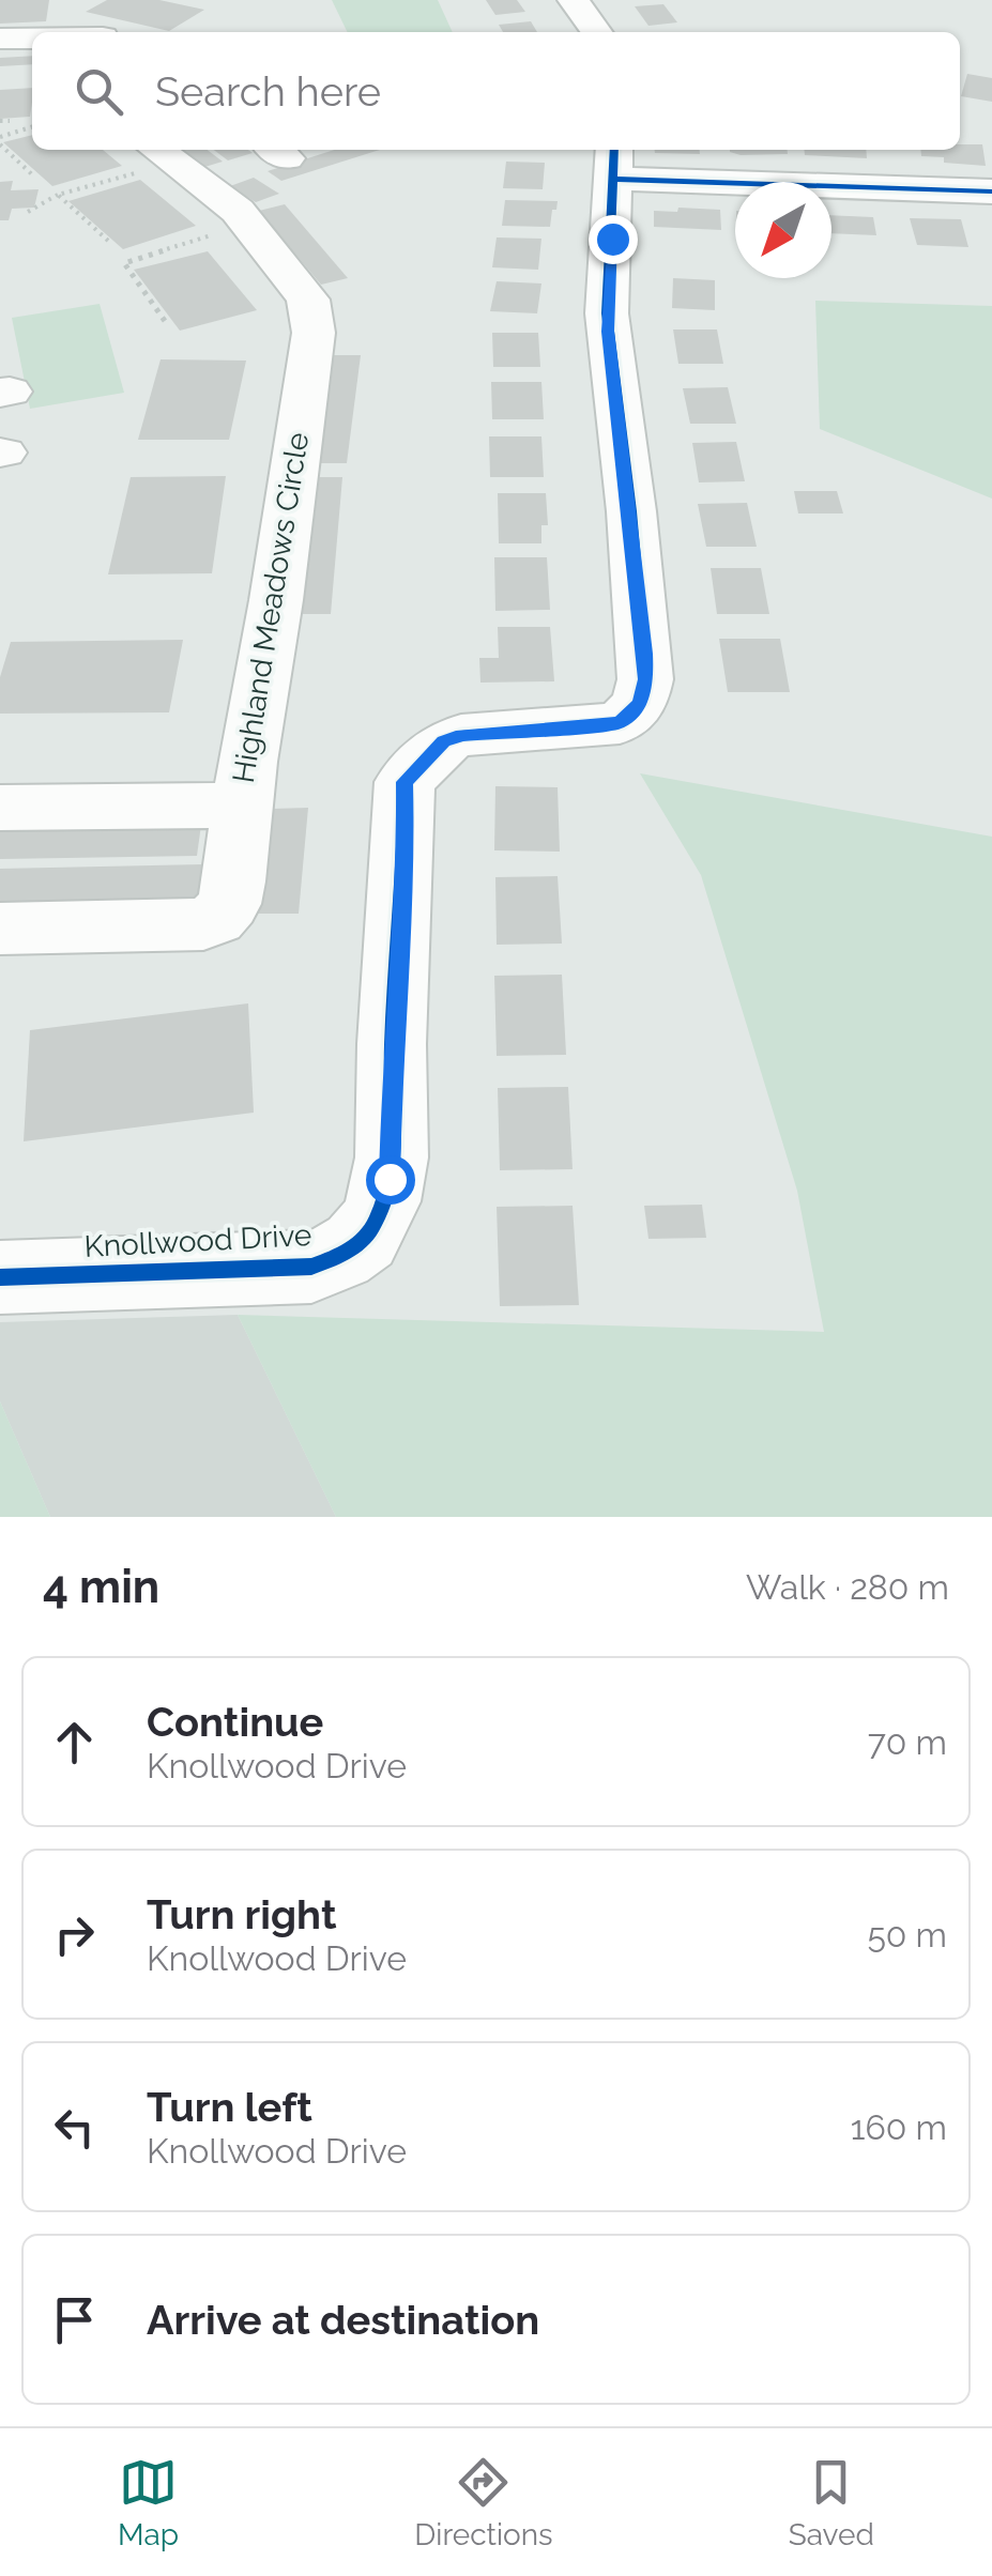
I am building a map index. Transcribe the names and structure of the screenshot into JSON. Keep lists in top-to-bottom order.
{
  "streets": {
    "street": ["Highland Meadows Circle", "Knollwood Drive"]
  },
  "north": "bottom left",
  "page": {
    "search": "Search here",
    "heading": ["4 min", "Walk · 280 m"],
    "list": [
      ["Continue", "Knollwood Drive", "70 m"],
      ["Turn right", "Knollwood Drive", "50 m"],
      ["Turn left", "Knollwood Drive", "160 m"],
      "Arrive at destination"
    ],
    "nav": ["Map", "Directions", "Saved"]
  }
}
